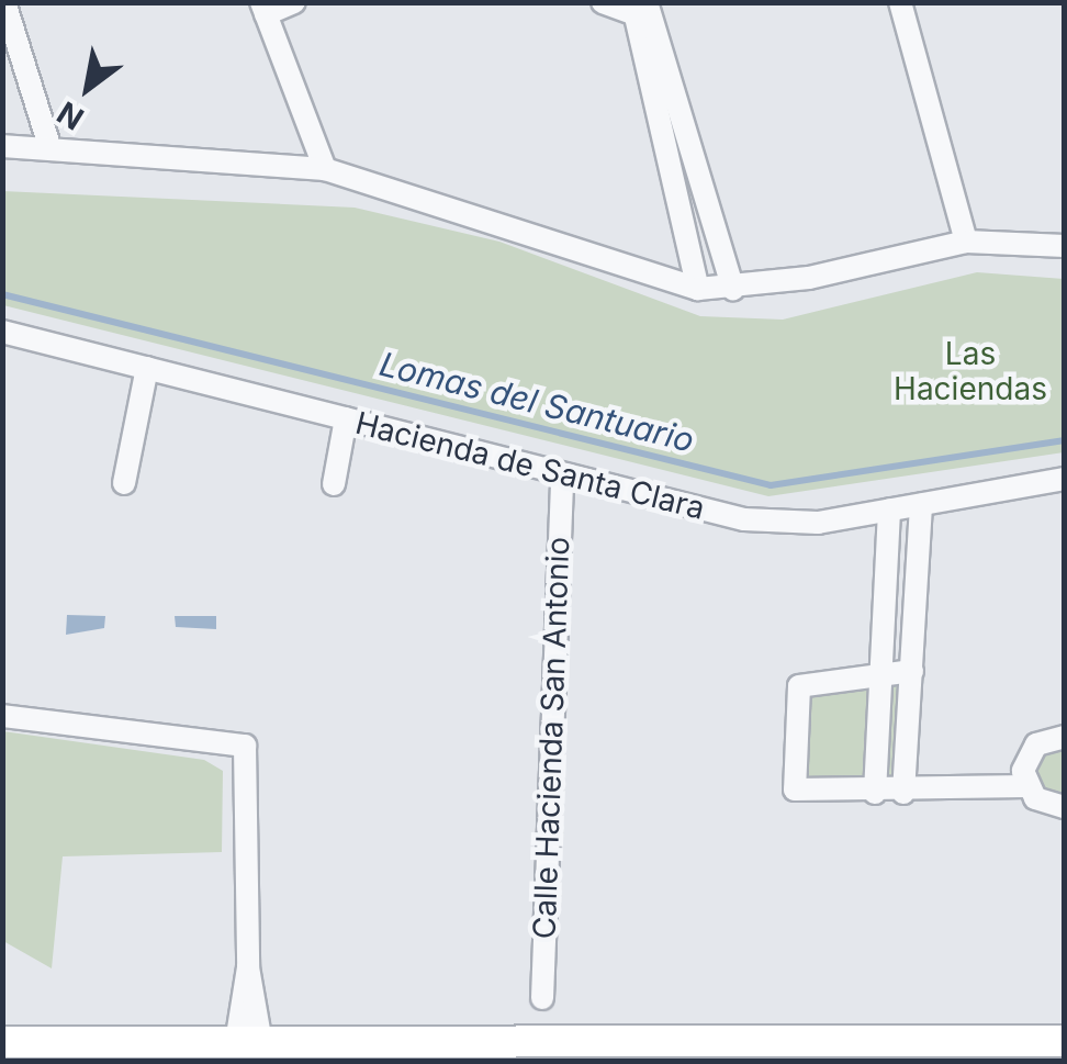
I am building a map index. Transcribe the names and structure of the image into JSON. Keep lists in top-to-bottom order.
{
  "streets": {
    "street": ["Hacienda de Santa Clara", "Calle Hacienda San Antonio"]
  },
  "crossings": [
    ["Hacienda de Santa Clara", "Calle Hacienda San Antonio"]
  ],
  "water": ["Lomas del Santuario"],
  "parks": ["Las Haciendas"],
  "north": "bottom left"
}
